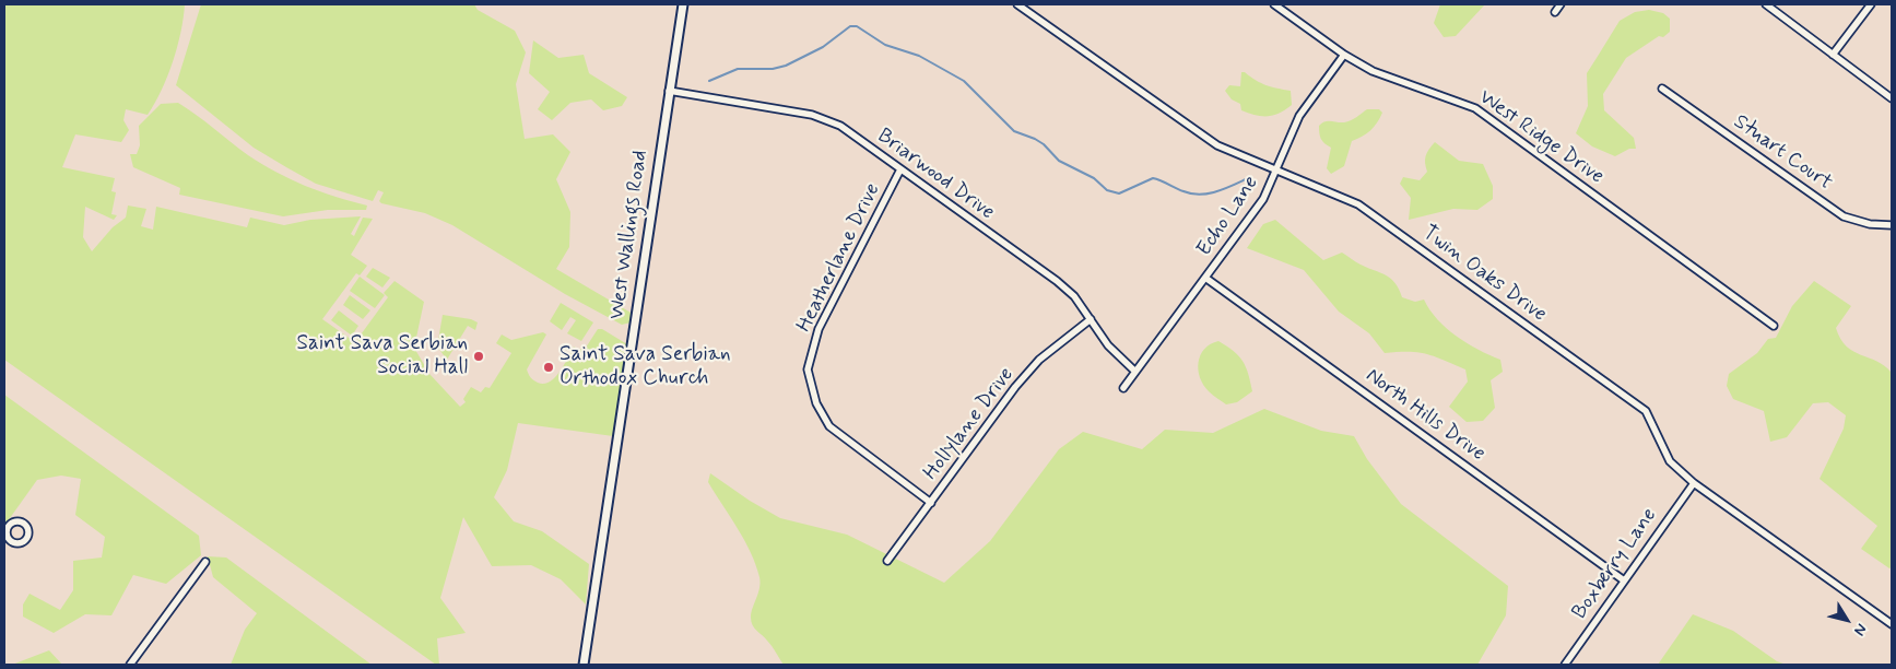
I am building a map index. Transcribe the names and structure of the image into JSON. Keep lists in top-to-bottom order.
{
  "streets": {
    "street": [
      "West Ridge Drive",
      "Stuart Court",
      "Briarwood Drive",
      "Echo Lane",
      "West Wallings Road",
      "Heatherlane Drive",
      "Twin Oaks Drive",
      "North Hills Drive",
      "Hollylane Drive",
      "Boxberry Lane"
    ]
  },
  "crossings": [
    ["West Ridge Drive", "Echo Lane"],
    ["Briarwood Drive", "Echo Lane"],
    ["Briarwood Drive", "West Wallings Road"],
    ["Briarwood Drive", "Heatherlane Drive"],
    ["Briarwood Drive", "Hollylane Drive"],
    ["Echo Lane", "Twin Oaks Drive"],
    ["Echo Lane", "North Hills Drive"],
    ["Heatherlane Drive", "Hollylane Drive"],
    ["Twin Oaks Drive", "Boxberry Lane"],
    ["North Hills Drive", "Boxberry Lane"]
  ],
  "places": ["Saint Sava Serbian Social Hall", "Saint Sava Serbian Orthodox Church"],
  "north": "bottom right"
}
